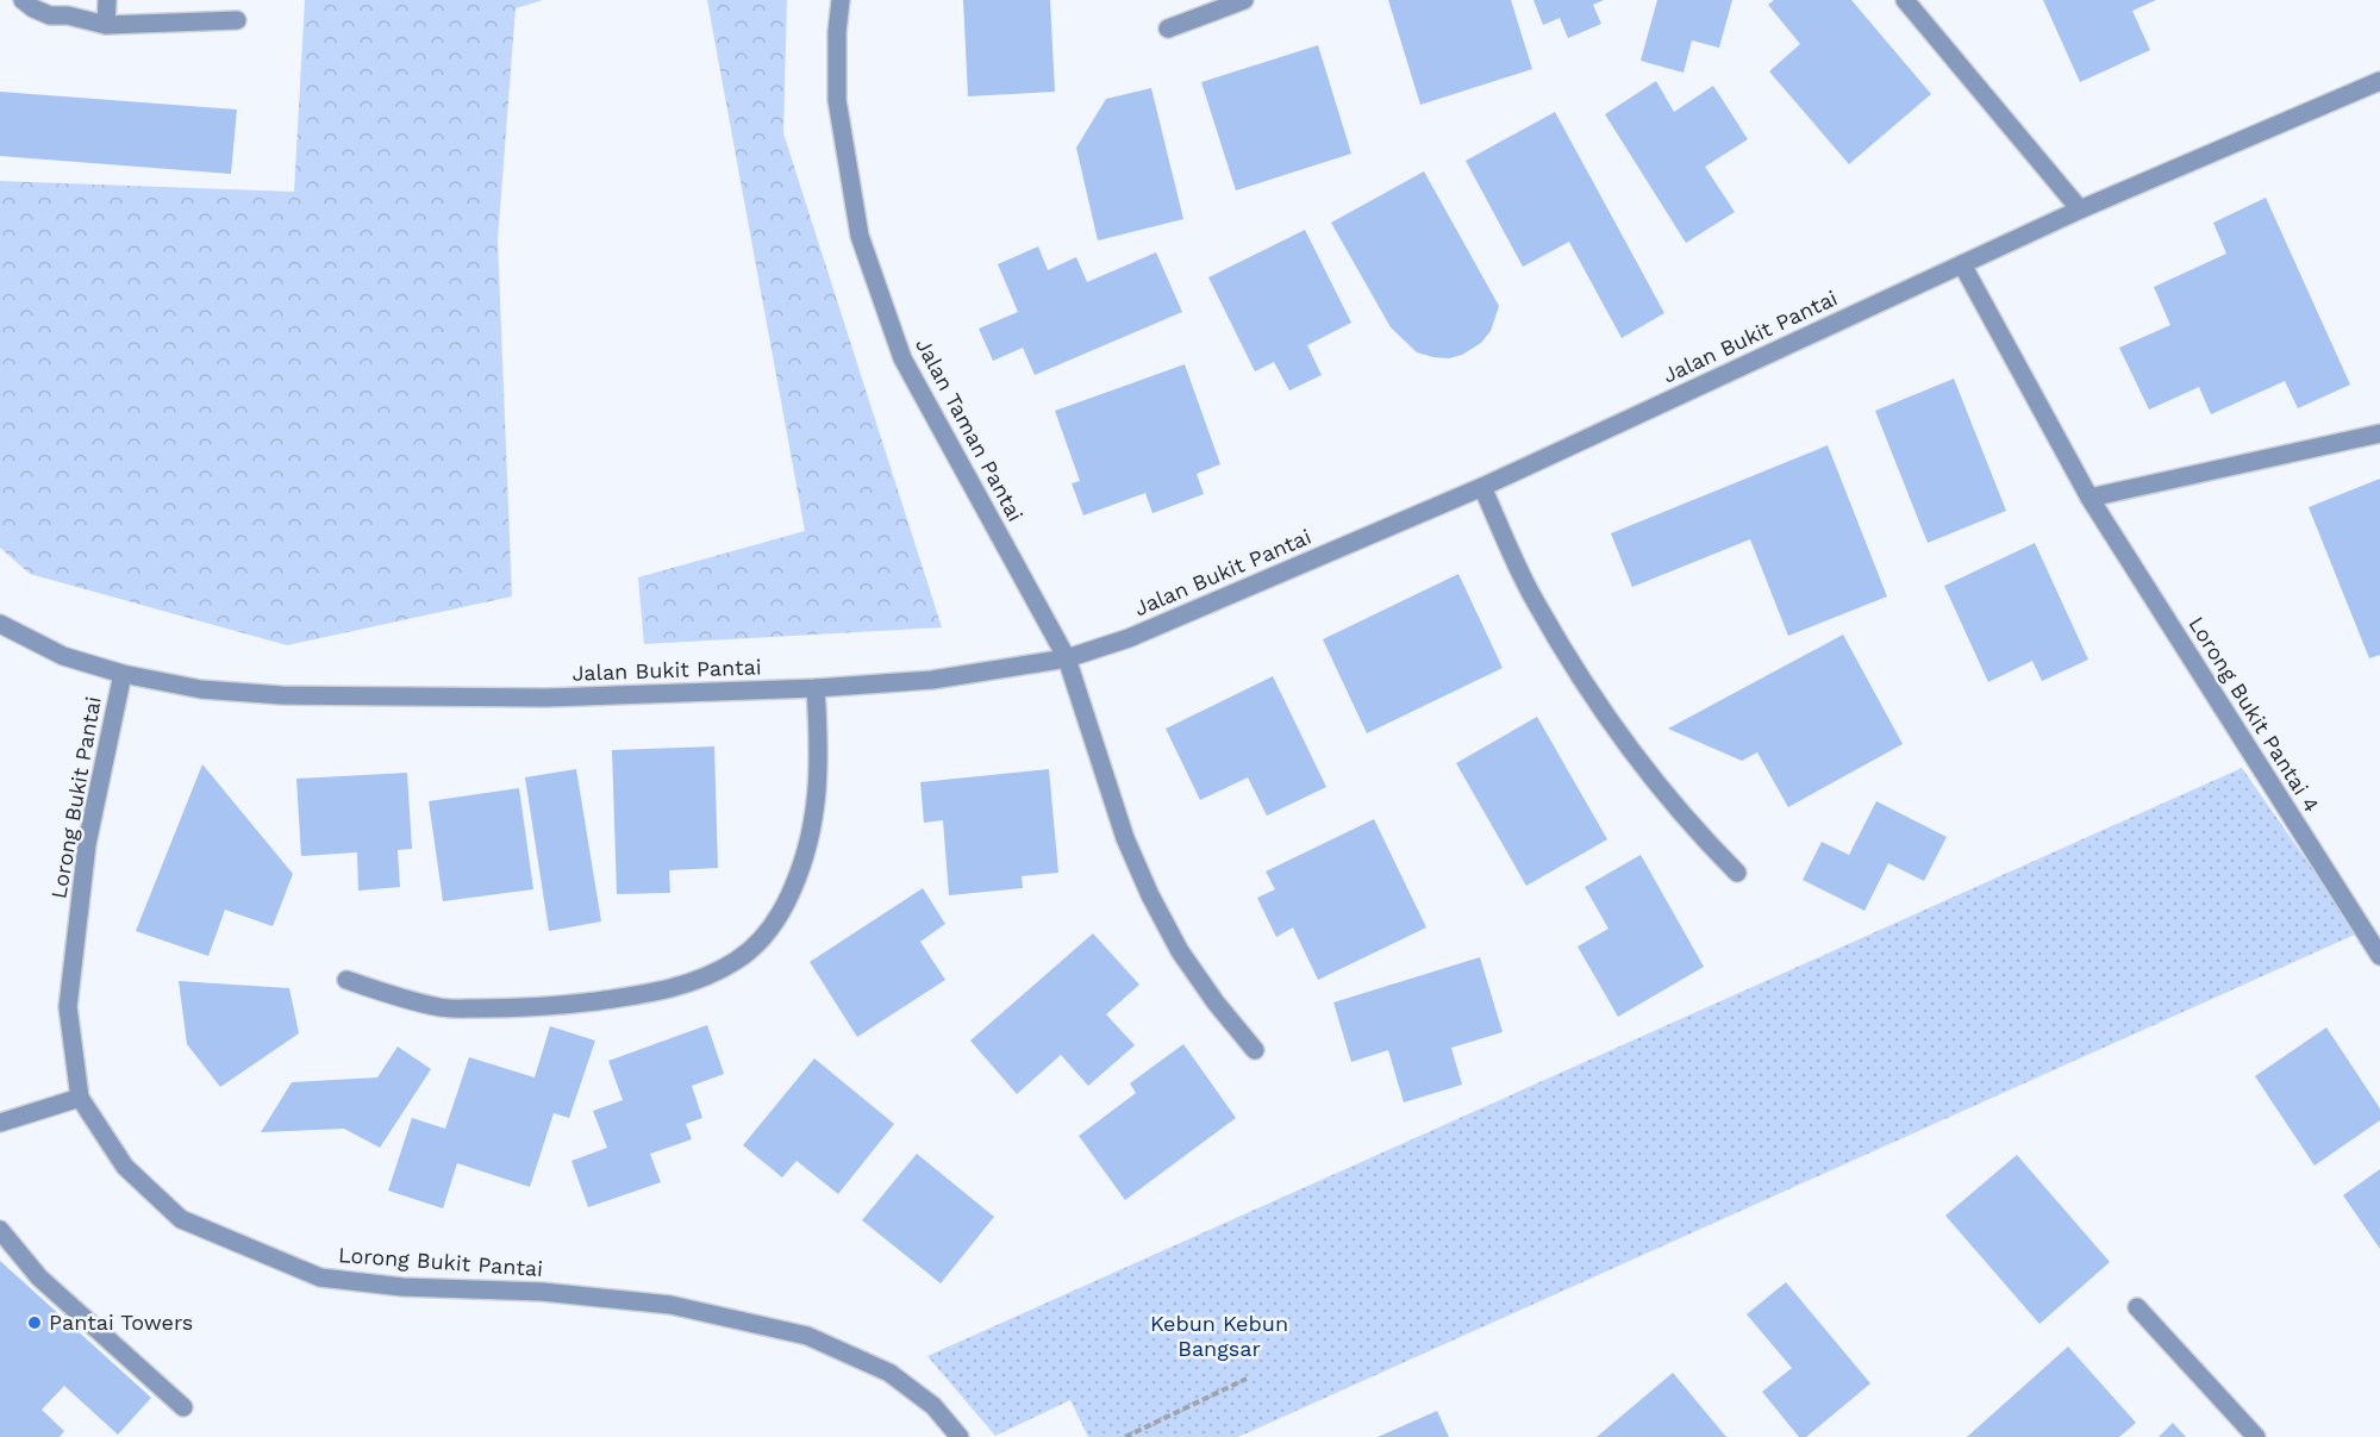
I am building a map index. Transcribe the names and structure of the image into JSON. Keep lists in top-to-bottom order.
{
  "streets": {
    "street": [
      "Jalan Bukit Pantai",
      "Jalan Taman Pantai",
      "Lorong Bukit Pantai 4",
      "Lorong Bukit Pantai"
    ]
  },
  "crossings": [
    ["Jalan Bukit Pantai", "Jalan Taman Pantai"],
    ["Jalan Bukit Pantai", "Lorong Bukit Pantai 4"],
    ["Jalan Bukit Pantai", "Lorong Bukit Pantai"]
  ],
  "parks": ["Kebun Kebun Bangsar"],
  "places": ["Pantai Towers"]
}
